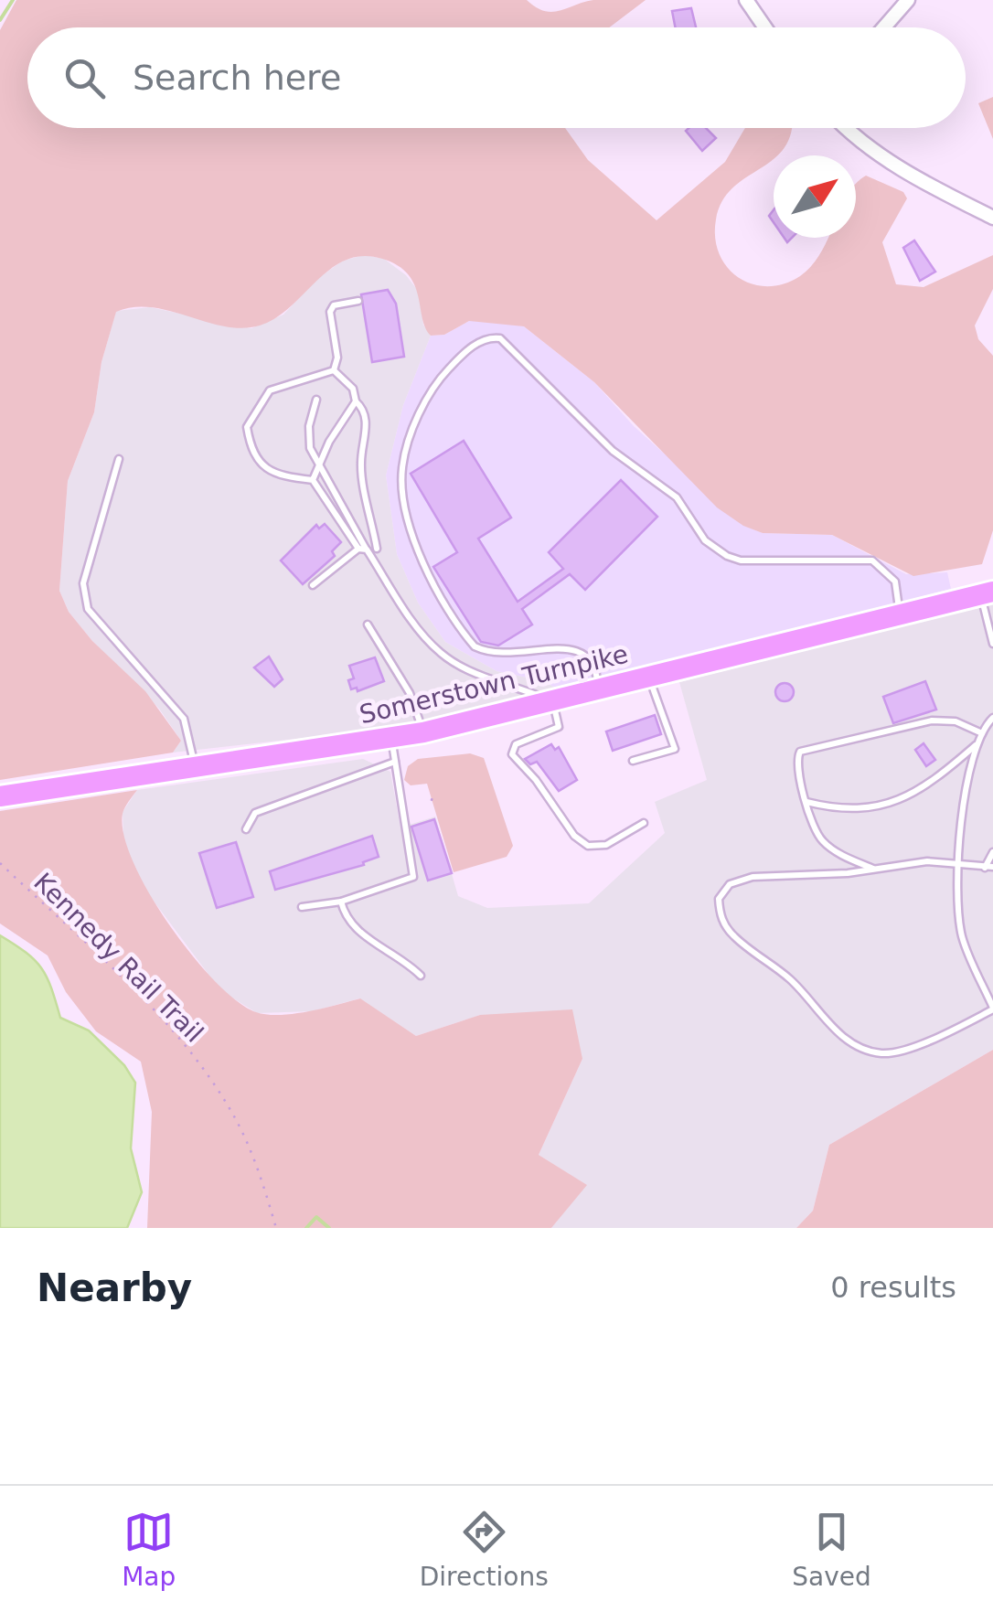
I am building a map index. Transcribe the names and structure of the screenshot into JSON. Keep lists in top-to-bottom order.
{
  "streets": {
    "main road": ["Somerstown Turnpike"],
    "path": ["Kennedy Rail Trail"]
  },
  "north": "top right",
  "page": {
    "search": "Search here",
    "heading": ["Nearby", "0 results"],
    "nav": ["Map", "Directions", "Saved"]
  }
}
